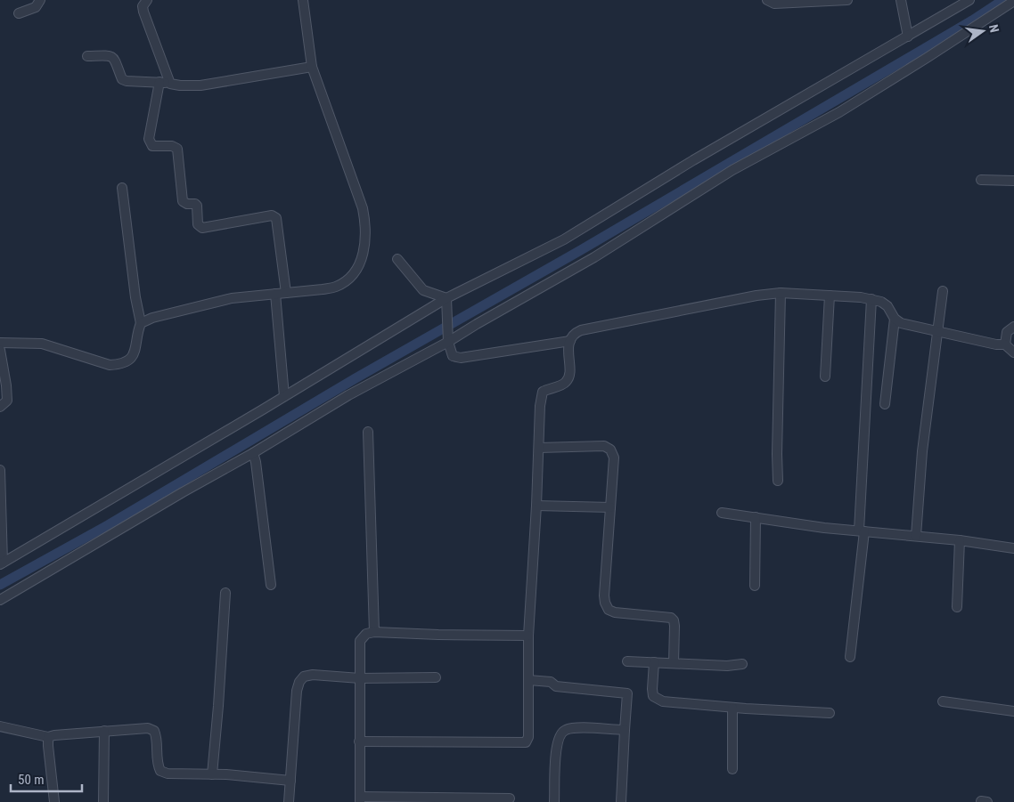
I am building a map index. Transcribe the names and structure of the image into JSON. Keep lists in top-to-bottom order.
{
  "scale_bar": "50 m",
  "north": "right"
}
